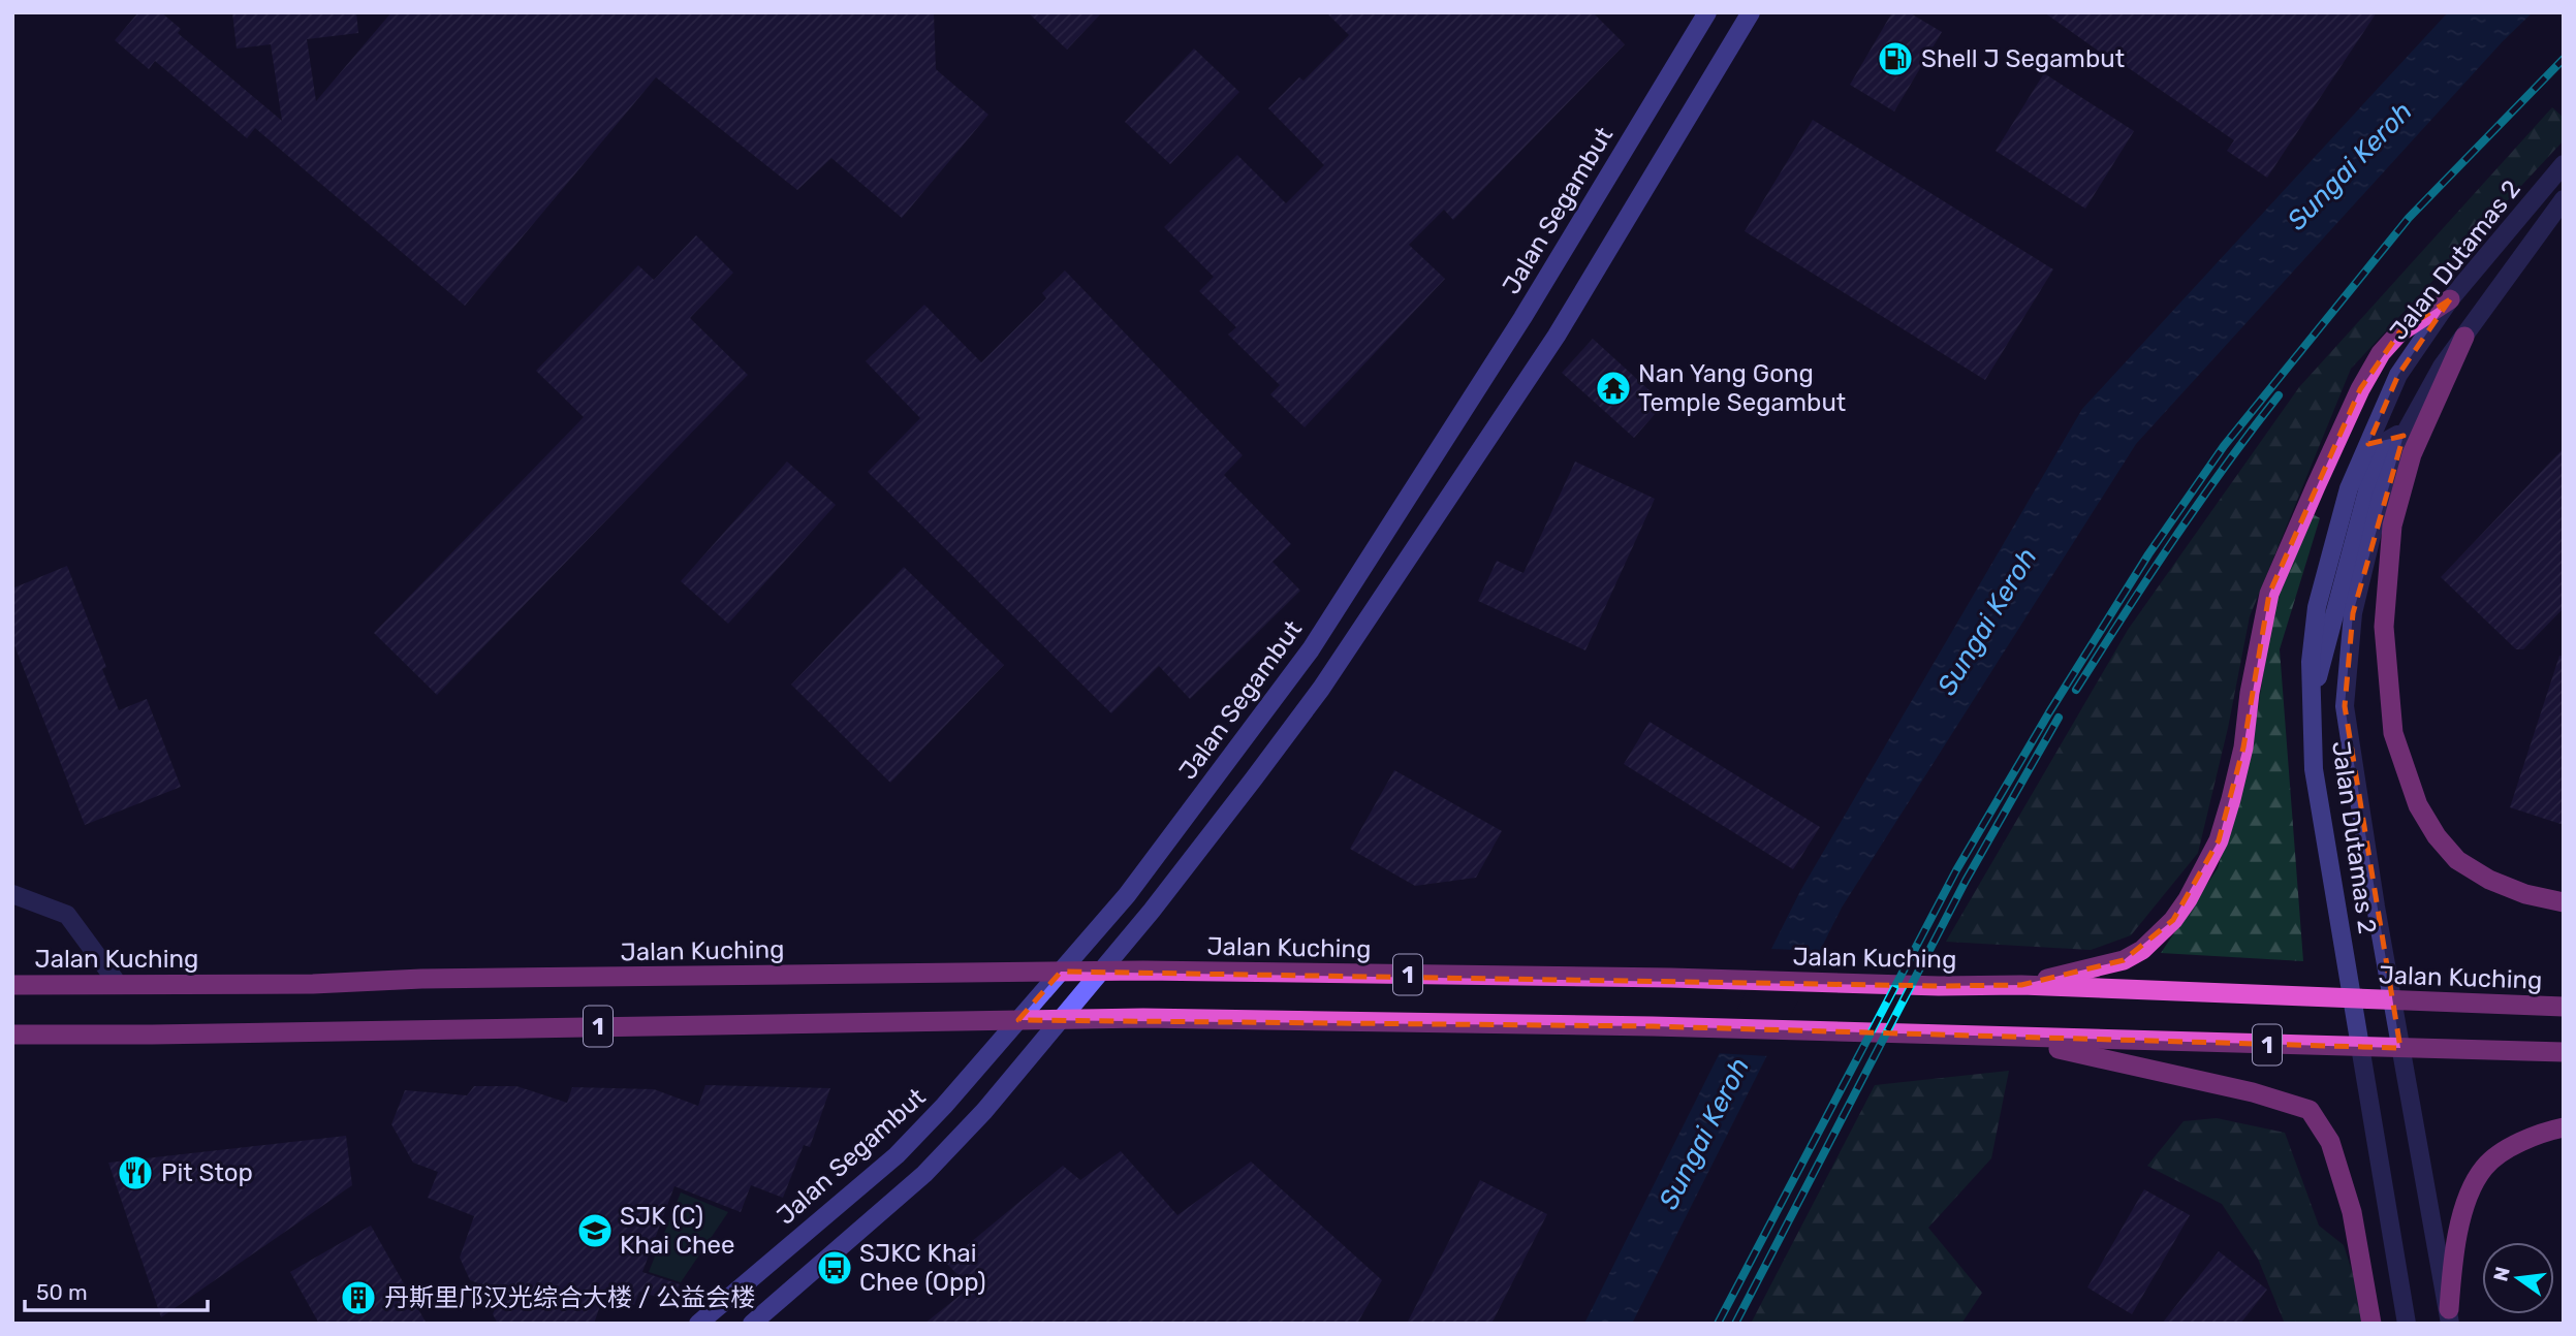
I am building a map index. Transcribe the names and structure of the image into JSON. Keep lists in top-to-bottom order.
{
  "streets": {
    "highway": ["Jalan Kuching", "1"],
    "main road": ["Jalan Segambut"],
    "street": ["Jalan Dutamas 2"]
  },
  "water": ["Sungai Keroh"],
  "places": {
    "fuel station": ["Shell J Segambut"],
    "temple": ["Nan Yang Gong Temple Segambut"],
    "restaurant": ["Pit Stop"],
    "school or university": ["SJK (C) Khai Chee"],
    "bus stop": ["SJKC Khai Chee (Opp)"],
    "building": ["丹斯里邝汉光综合大楼 / 公益会楼"]
  },
  "scale_bar": "50 m",
  "north": "left"
}
